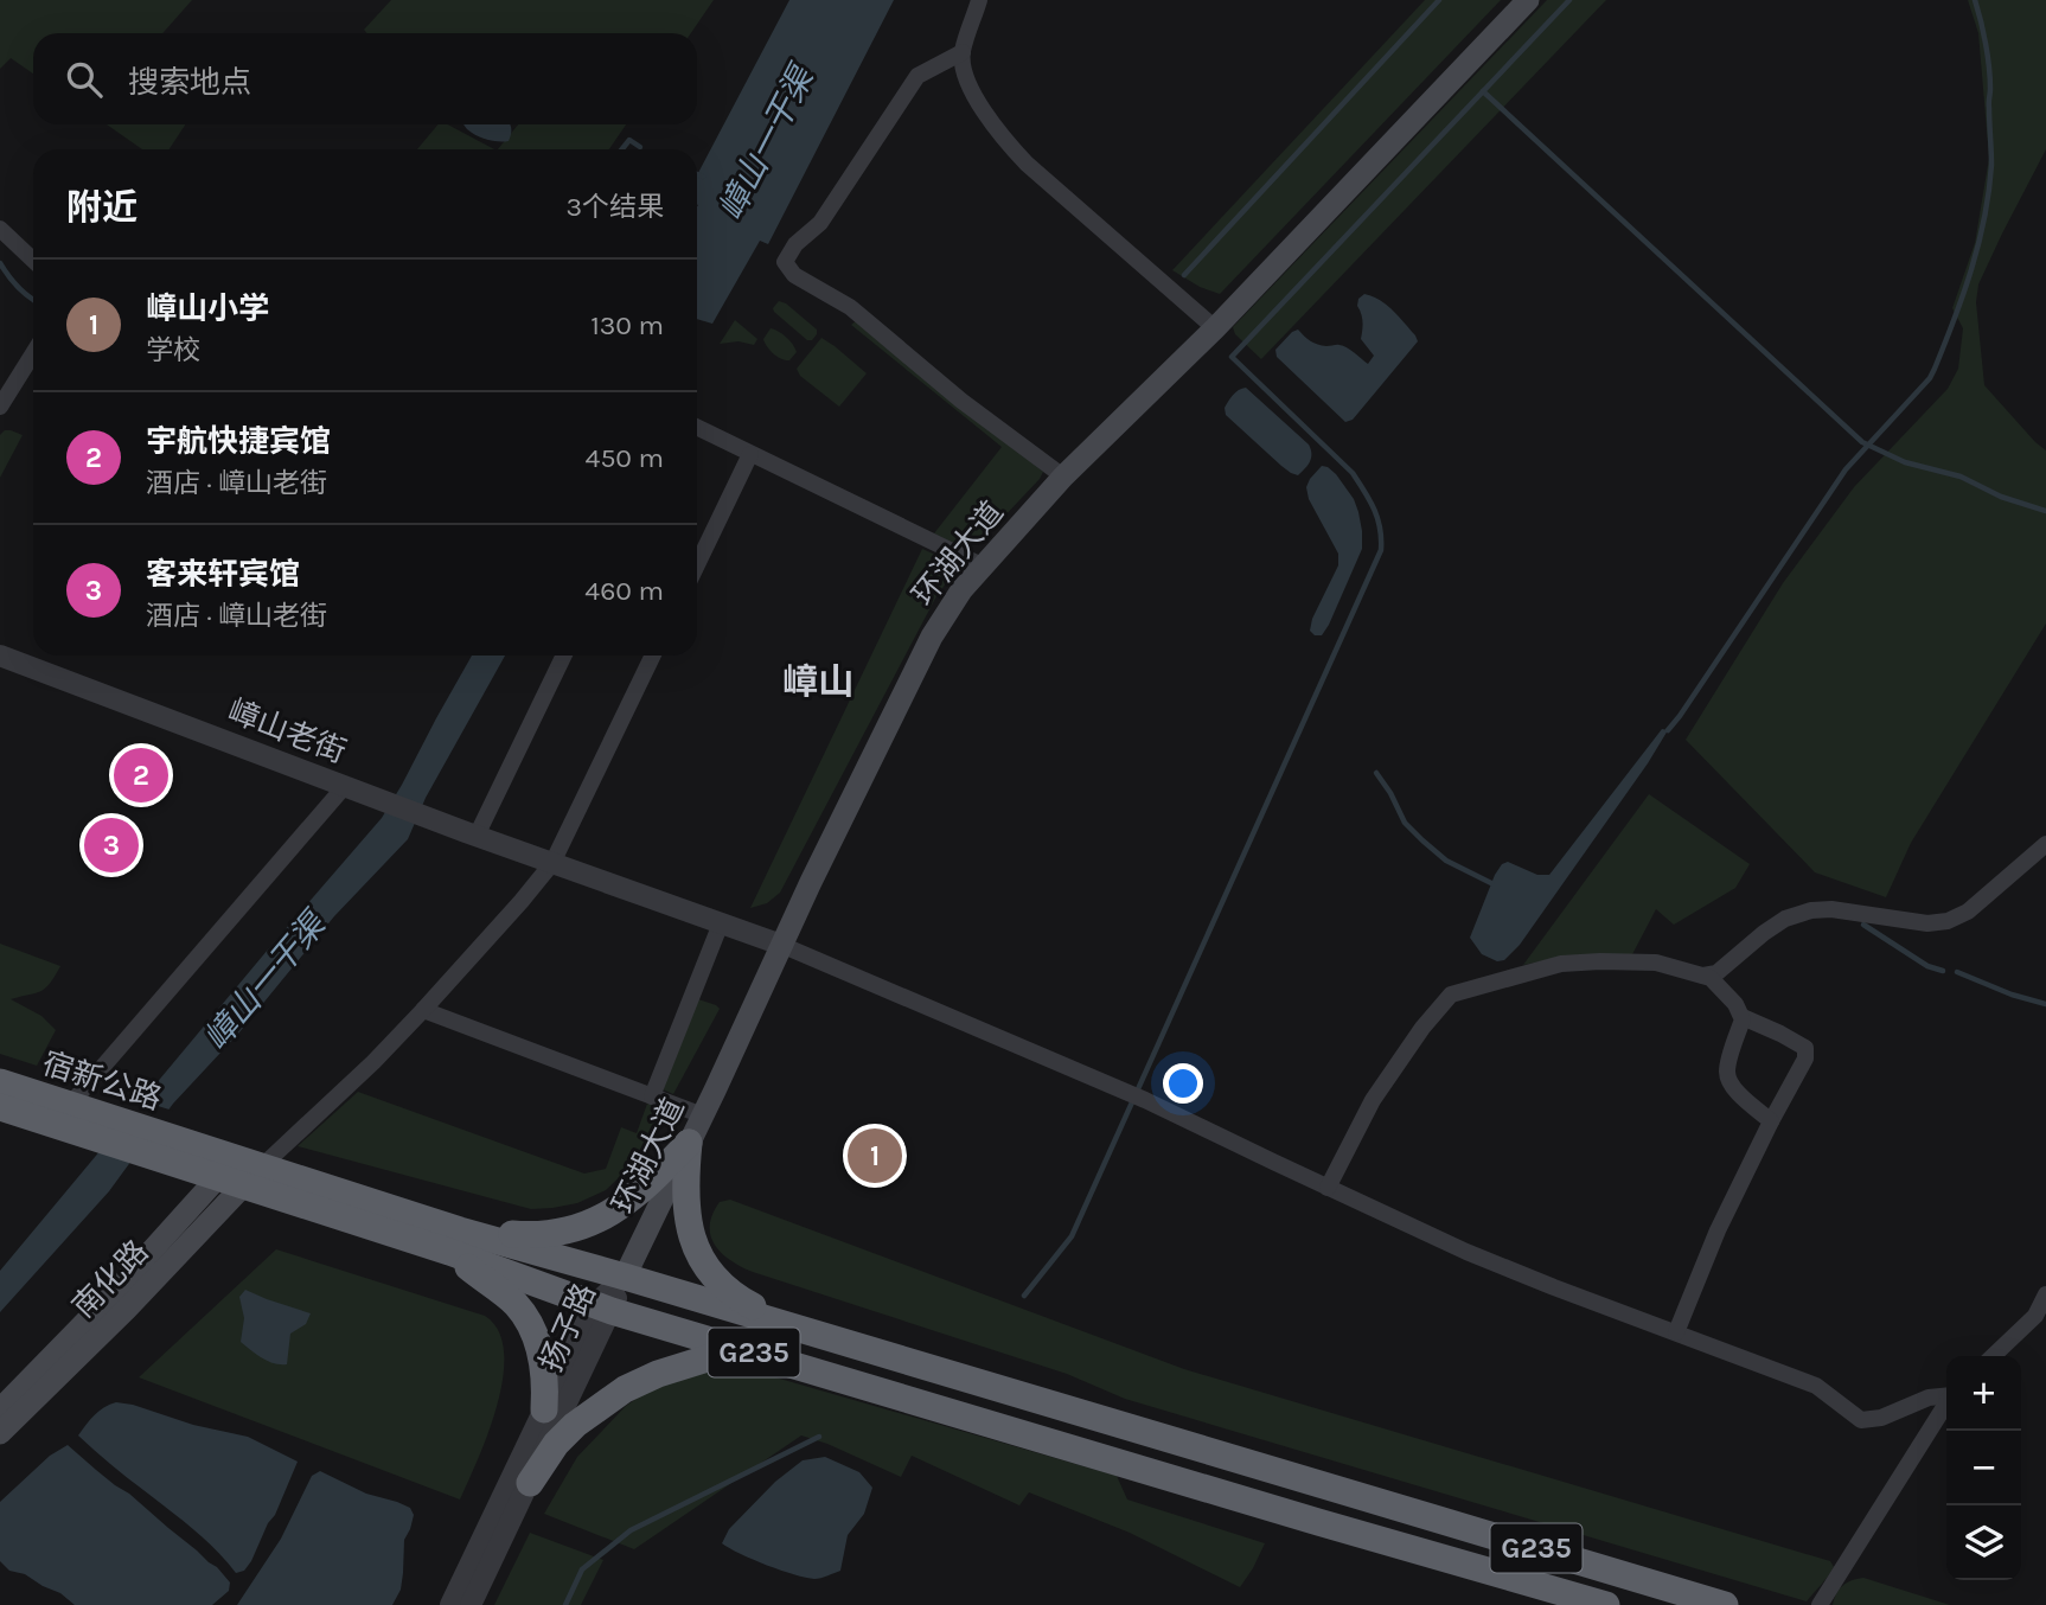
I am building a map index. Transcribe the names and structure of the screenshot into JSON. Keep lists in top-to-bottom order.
{
  "streets": {
    "highway": ["宿新公路", "G235"],
    "main road": ["环湖大道", "南化路"],
    "street": ["嶂山老街", "扬子路"]
  },
  "crossings": [
    ["环湖大道", "嶂山老街"],
    ["环湖大道", "扬子路"],
    ["环湖大道", "G235"],
    ["宿新公路", "南化路"],
    ["宿新公路", "G235"],
    ["南化路", "G235"],
    ["扬子路", "G235"]
  ],
  "districts": ["嶂山"],
  "water": ["嶂山一干渠"],
  "page": {
    "search": "搜索地点",
    "heading": ["附近", "3个结果"],
    "list": [
      {
        "mark": "1",
        "name": "嶂山小学",
        "note": "学校",
        "value": "130 m"
      },
      {
        "mark": "2",
        "name": "宇航快捷宾馆",
        "note": "酒店 · 嶂山老街",
        "value": "450 m"
      },
      {
        "mark": "3",
        "name": "客来轩宾馆",
        "note": "酒店 · 嶂山老街",
        "value": "460 m"
      }
    ],
    "pins": ["2", "3", "1"],
    "map_buttons": ["+", "−"]
  }
}
